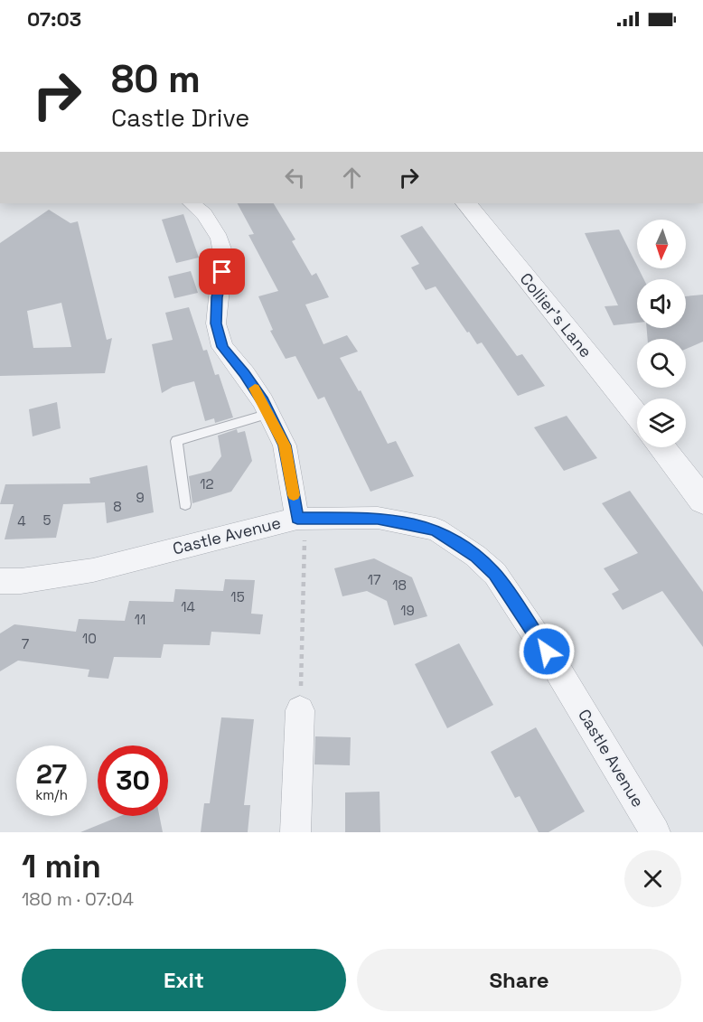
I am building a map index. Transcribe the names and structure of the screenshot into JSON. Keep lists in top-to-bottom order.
{
  "streets": {
    "street": ["Collier's Lane", "Castle Avenue"]
  },
  "house_numbers": [
    "12",
    "9",
    "8",
    "5",
    "4",
    "17",
    "18",
    "15",
    "14",
    "19",
    "11",
    "10",
    "7"
  ],
  "north": "bottom",
  "page": {
    "status": "07:03",
    "turn": ["80 m", "Castle Drive"],
    "speed": "27 km/h",
    "limit": "30",
    "heading": ["1 min", "180 m · 07:04"],
    "buttons": ["Exit", "Share"]
  }
}
